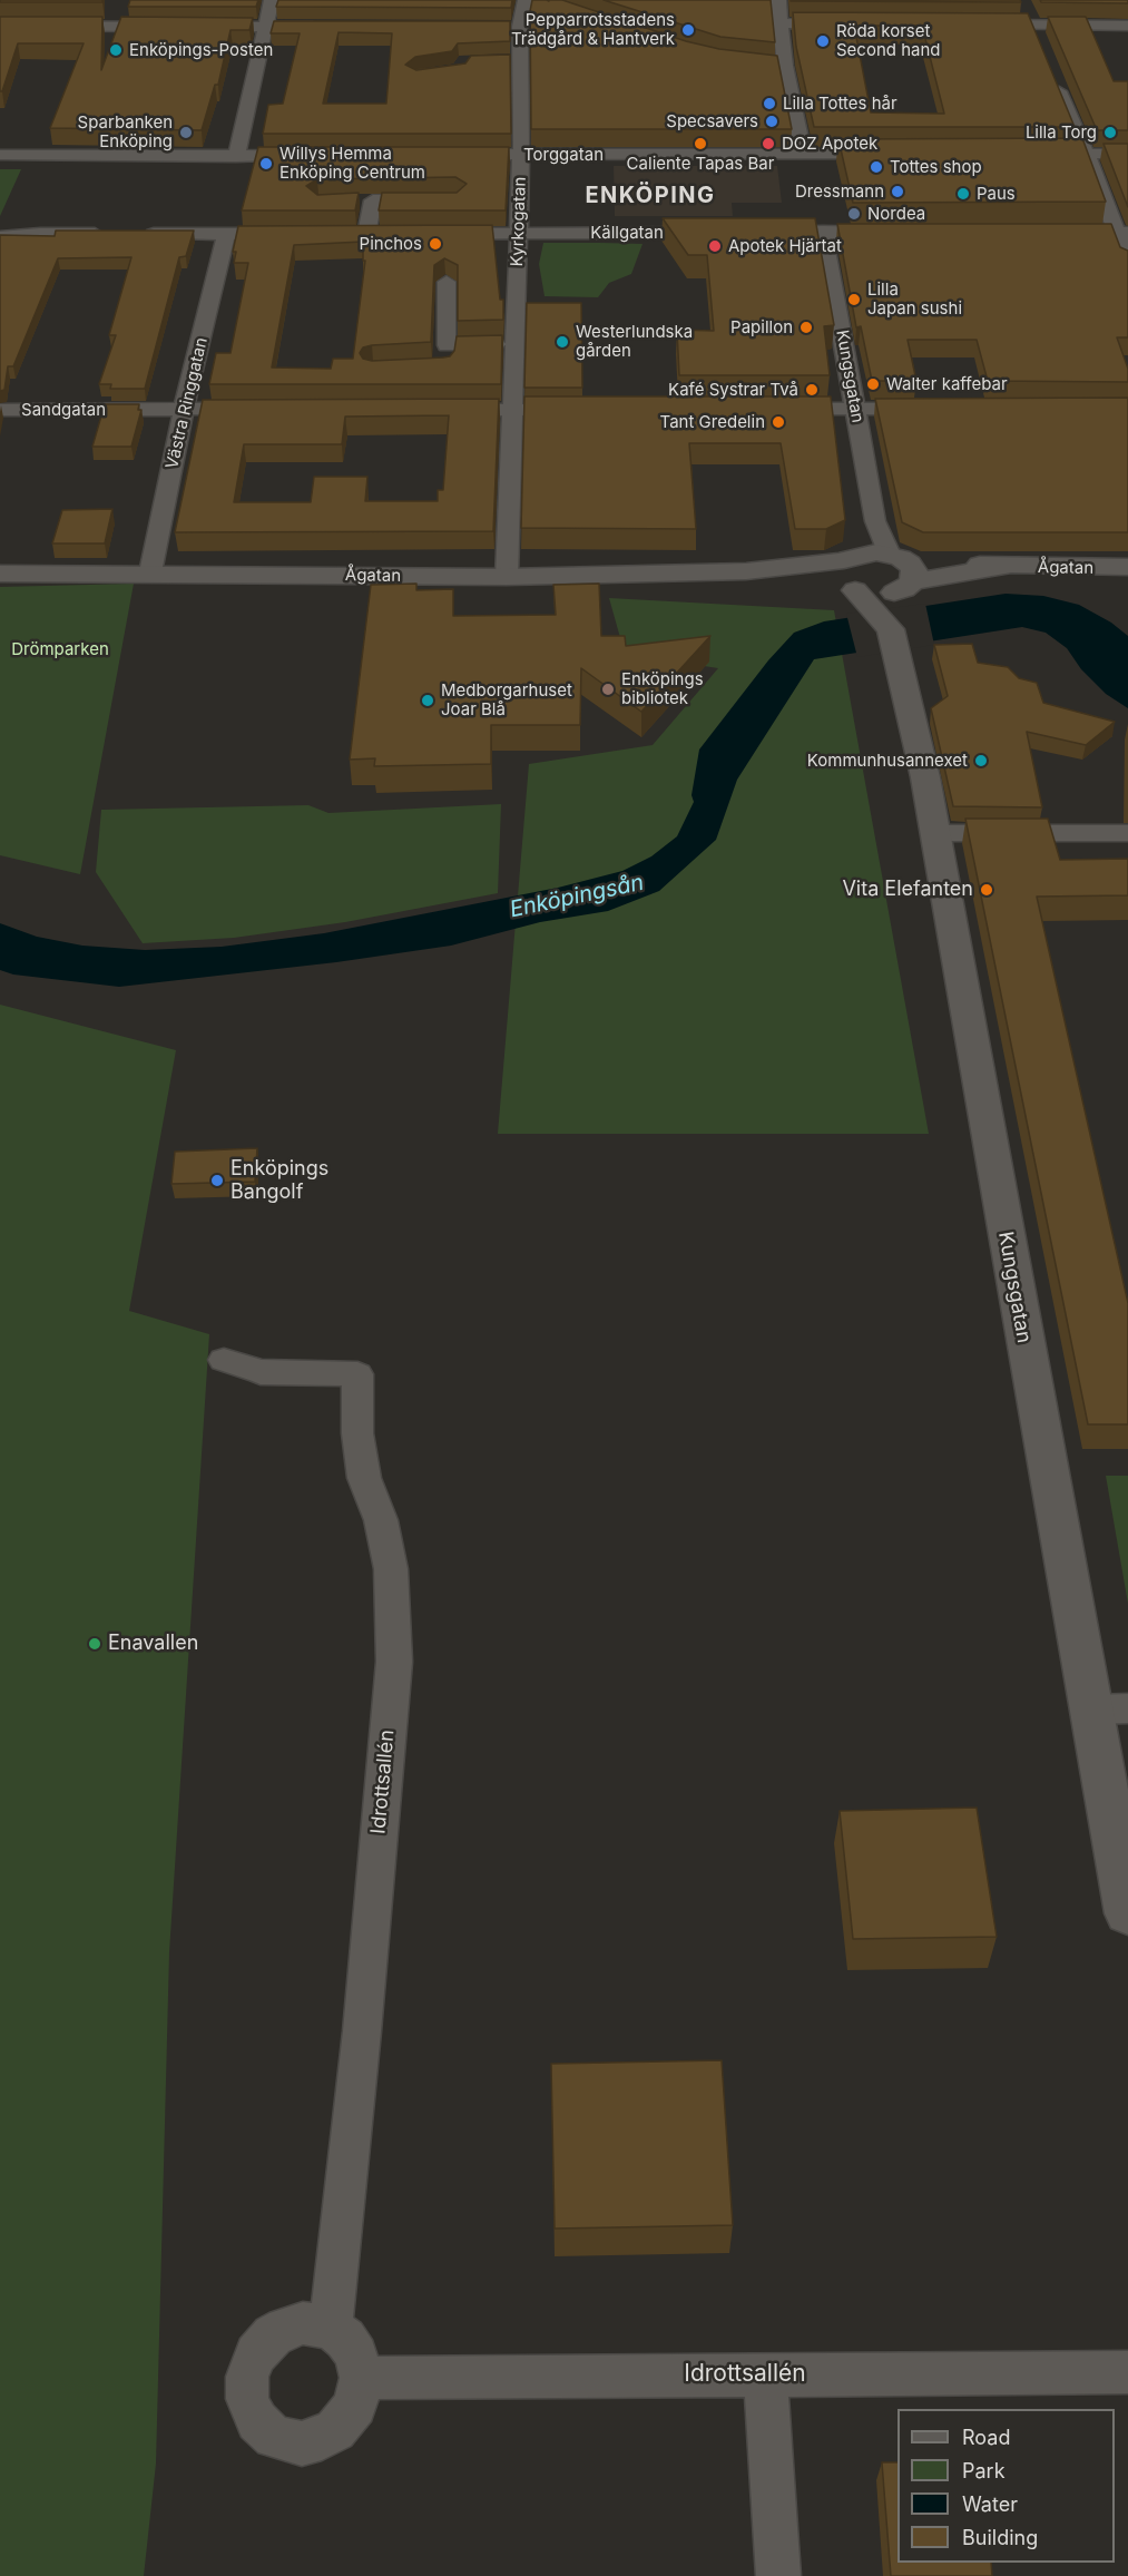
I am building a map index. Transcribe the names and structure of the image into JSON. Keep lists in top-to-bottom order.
{
  "streets": {
    "street": [
      "Torggatan",
      "Kyrkogatan",
      "Källgatan",
      "Kungsgatan",
      "Västra Ringgatan",
      "Sandgatan",
      "Ågatan",
      "Idrottsallén"
    ]
  },
  "crossings": [
    ["Torggatan", "Kyrkogatan"],
    ["Kyrkogatan", "Källgatan"],
    ["Kyrkogatan", "Ågatan"],
    ["Kungsgatan", "Ågatan"],
    ["Västra Ringgatan", "Sandgatan"],
    ["Västra Ringgatan", "Ågatan"]
  ],
  "districts": ["ENKÖPING"],
  "water": ["Enköpingsån"],
  "parks": ["Drömparken"],
  "places": [
    "Pepparrotsstadens Trädgård & Hantverk",
    "Röda korset Second hand",
    "Enköpings-Posten",
    "Lilla Tottes hår",
    "Specsavers",
    "Sparbanken Enköping",
    "Lilla Torg",
    "Caliente Tapas Bar",
    "DOZ Apotek",
    "Willys Hemma Enköping Centrum",
    "Tottes shop",
    "Dressmann",
    "Paus",
    "Nordea",
    "Pinchos",
    "Apotek Hjärtat",
    "Lilla Japan sushi",
    "Papillon",
    "Westerlundska gården",
    "Walter kaffebar",
    "Kafé Systrar Två",
    "Tant Gredelin",
    "Enköpings bibliotek",
    "Medborgarhuset Joar Blå",
    "Kommunhusannexet",
    "Vita Elefanten",
    "Enköpings Bangolf",
    "Enavallen"
  ],
  "legend": [
    "Road",
    "Park",
    "Water",
    "Building"
  ]
}
